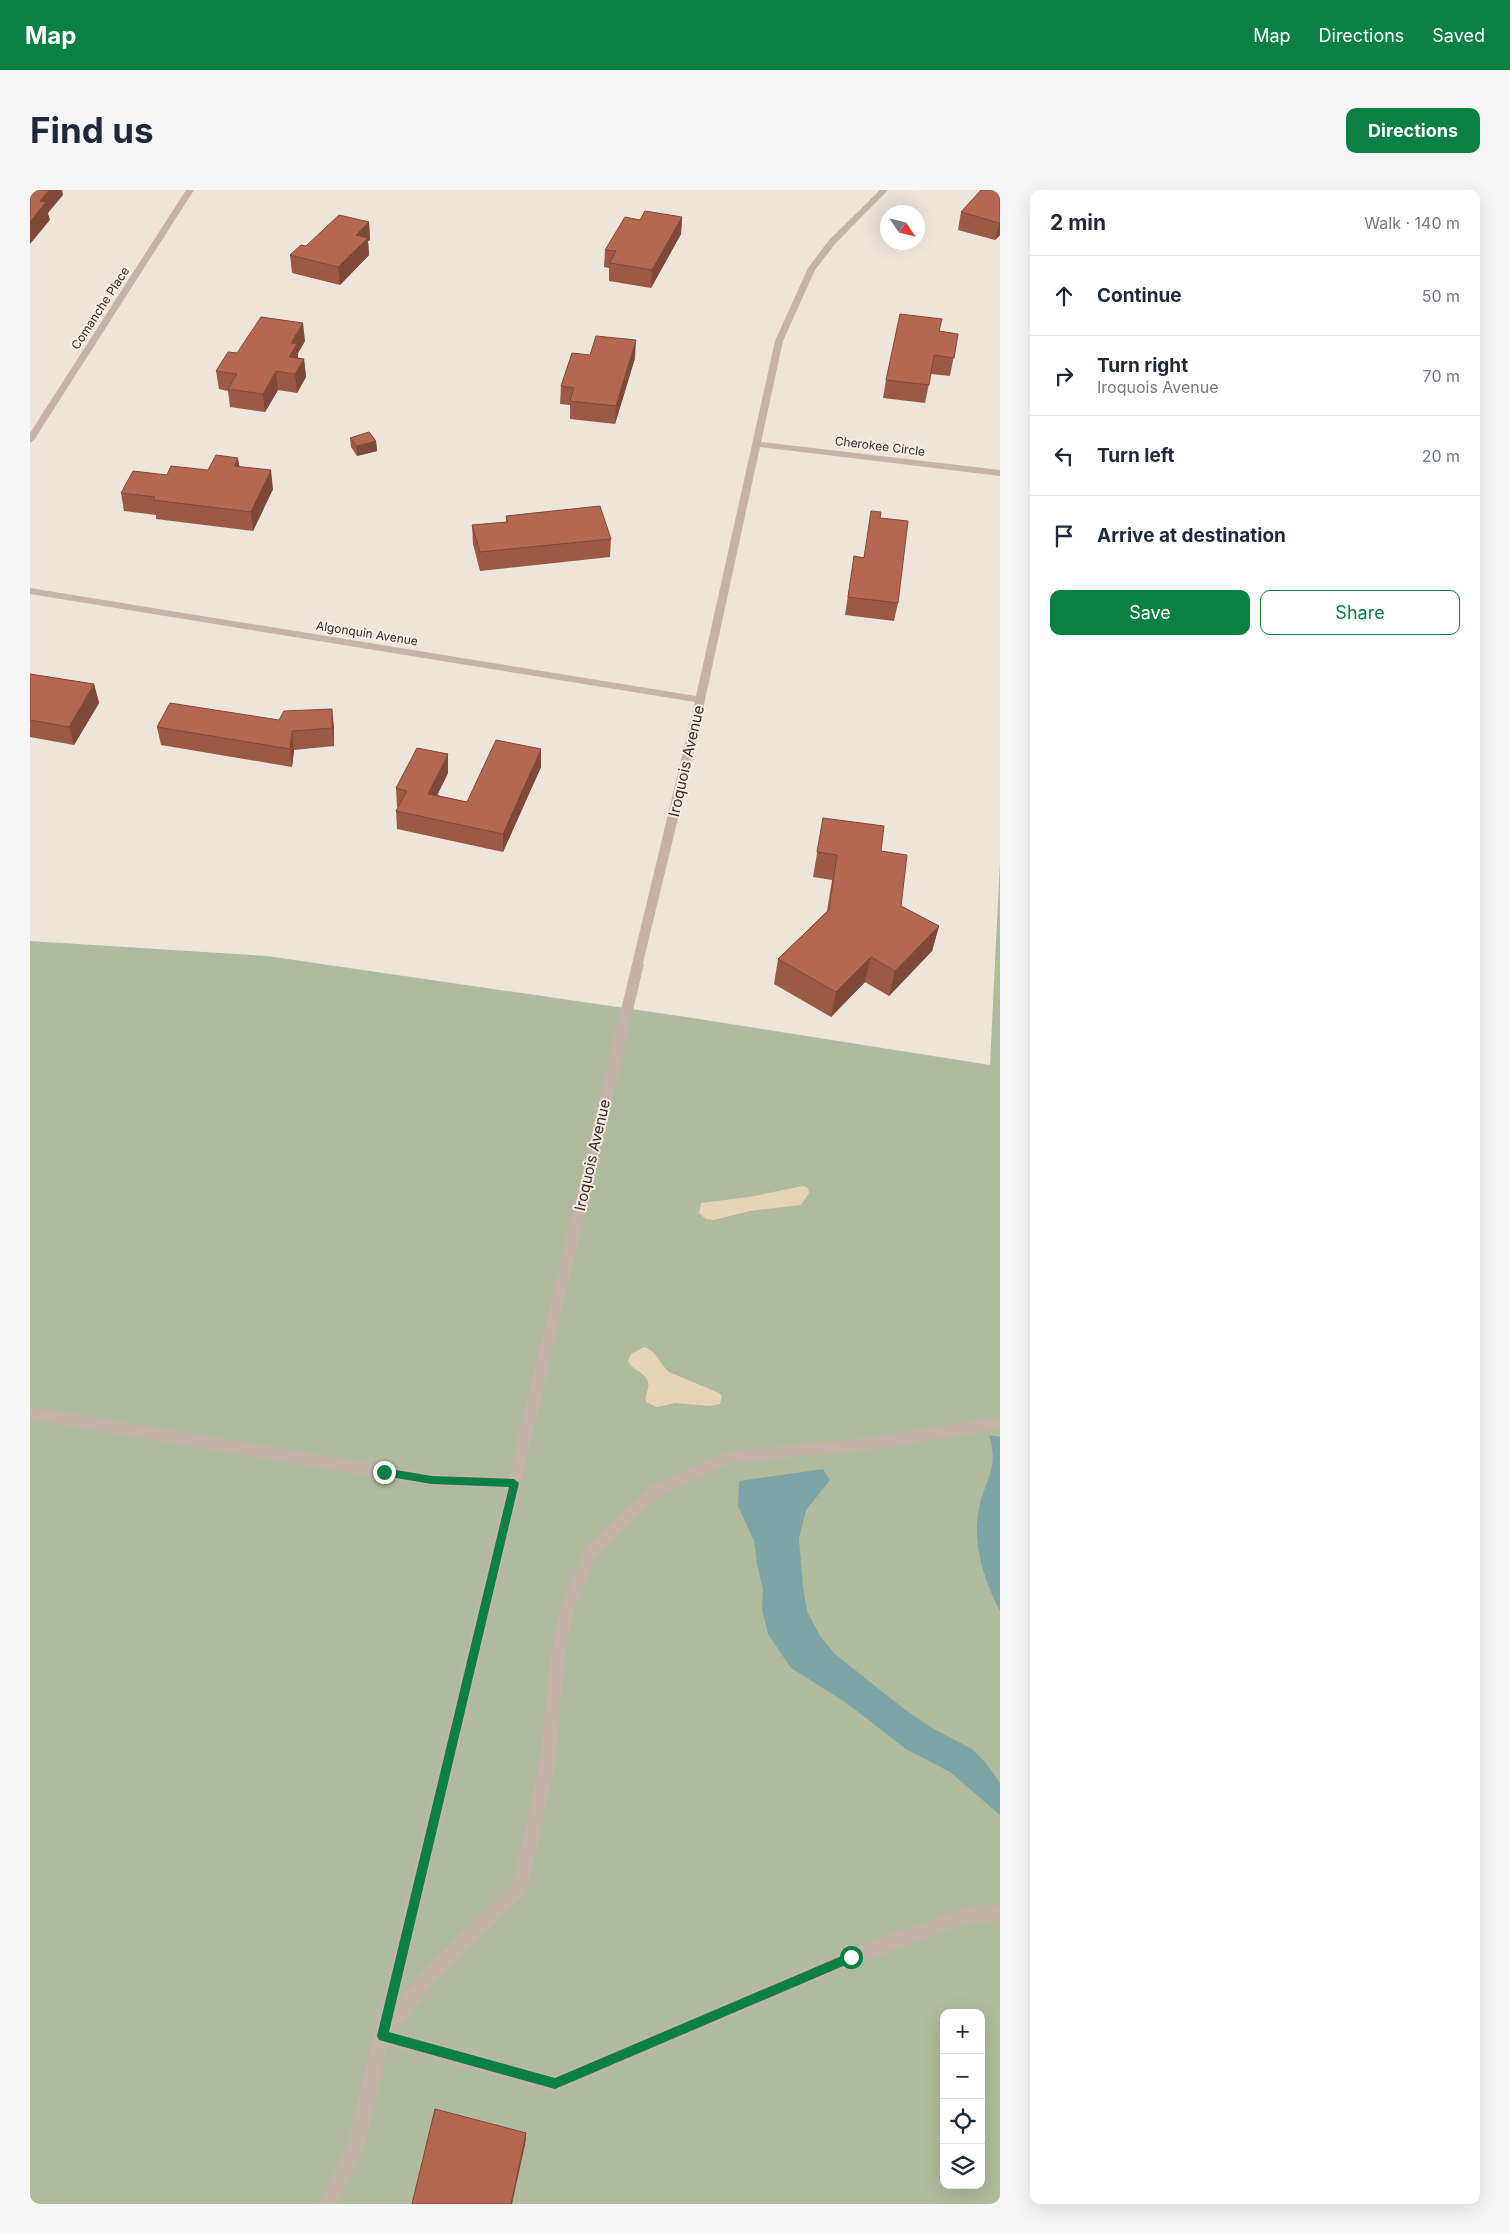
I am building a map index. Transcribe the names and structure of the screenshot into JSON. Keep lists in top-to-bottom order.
{
  "streets": {
    "street": [
      "Comanche Place",
      "Cherokee Circle",
      "Algonquin Avenue",
      "Iroquois Avenue"
    ]
  },
  "crossings": [
    ["Cherokee Circle", "Iroquois Avenue"],
    ["Algonquin Avenue", "Iroquois Avenue"]
  ],
  "north": "bottom right",
  "page": {
    "header": "Map",
    "nav": ["Map", "Directions", "Saved"],
    "buttons": [
      "Directions",
      ["Save", "Share"]
    ],
    "title": "Find us",
    "heading": ["2 min", "Walk · 140 m"],
    "list": [
      ["Continue", "50 m"],
      ["Turn right", "Iroquois Avenue", "70 m"],
      ["Turn left", "20 m"],
      "Arrive at destination"
    ],
    "map_buttons": ["+", "−"]
  }
}
